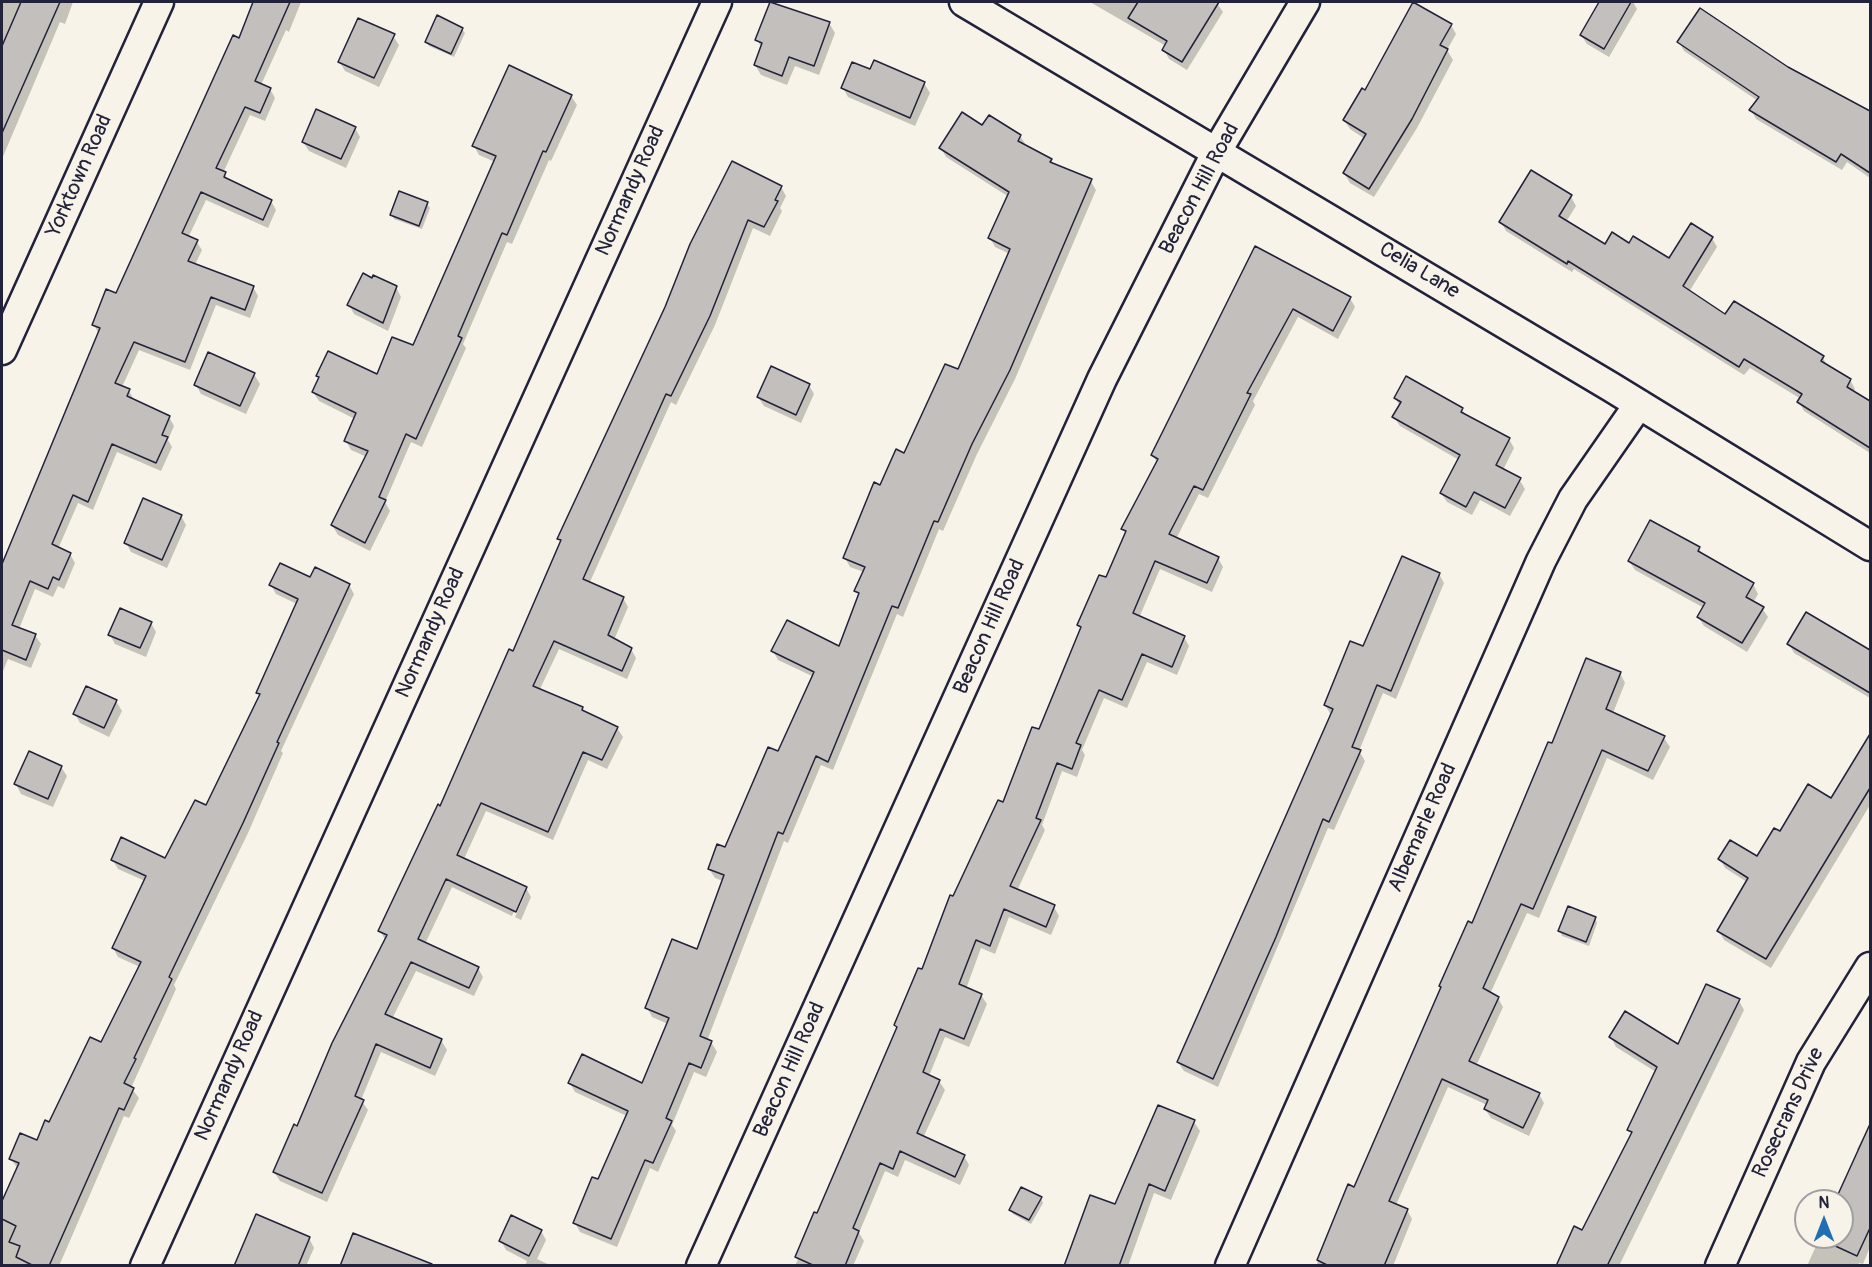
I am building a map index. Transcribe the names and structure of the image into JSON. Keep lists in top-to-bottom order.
{
  "streets": {
    "street": [
      "Yorktown Road",
      "Beacon Hill Road",
      "Normandy Road",
      "Celia Lane",
      "Albemarle Road",
      "Rosecrans Drive"
    ]
  },
  "crossings": [
    ["Beacon Hill Road", "Celia Lane"],
    ["Celia Lane", "Albemarle Road"]
  ],
  "north": "top"
}
